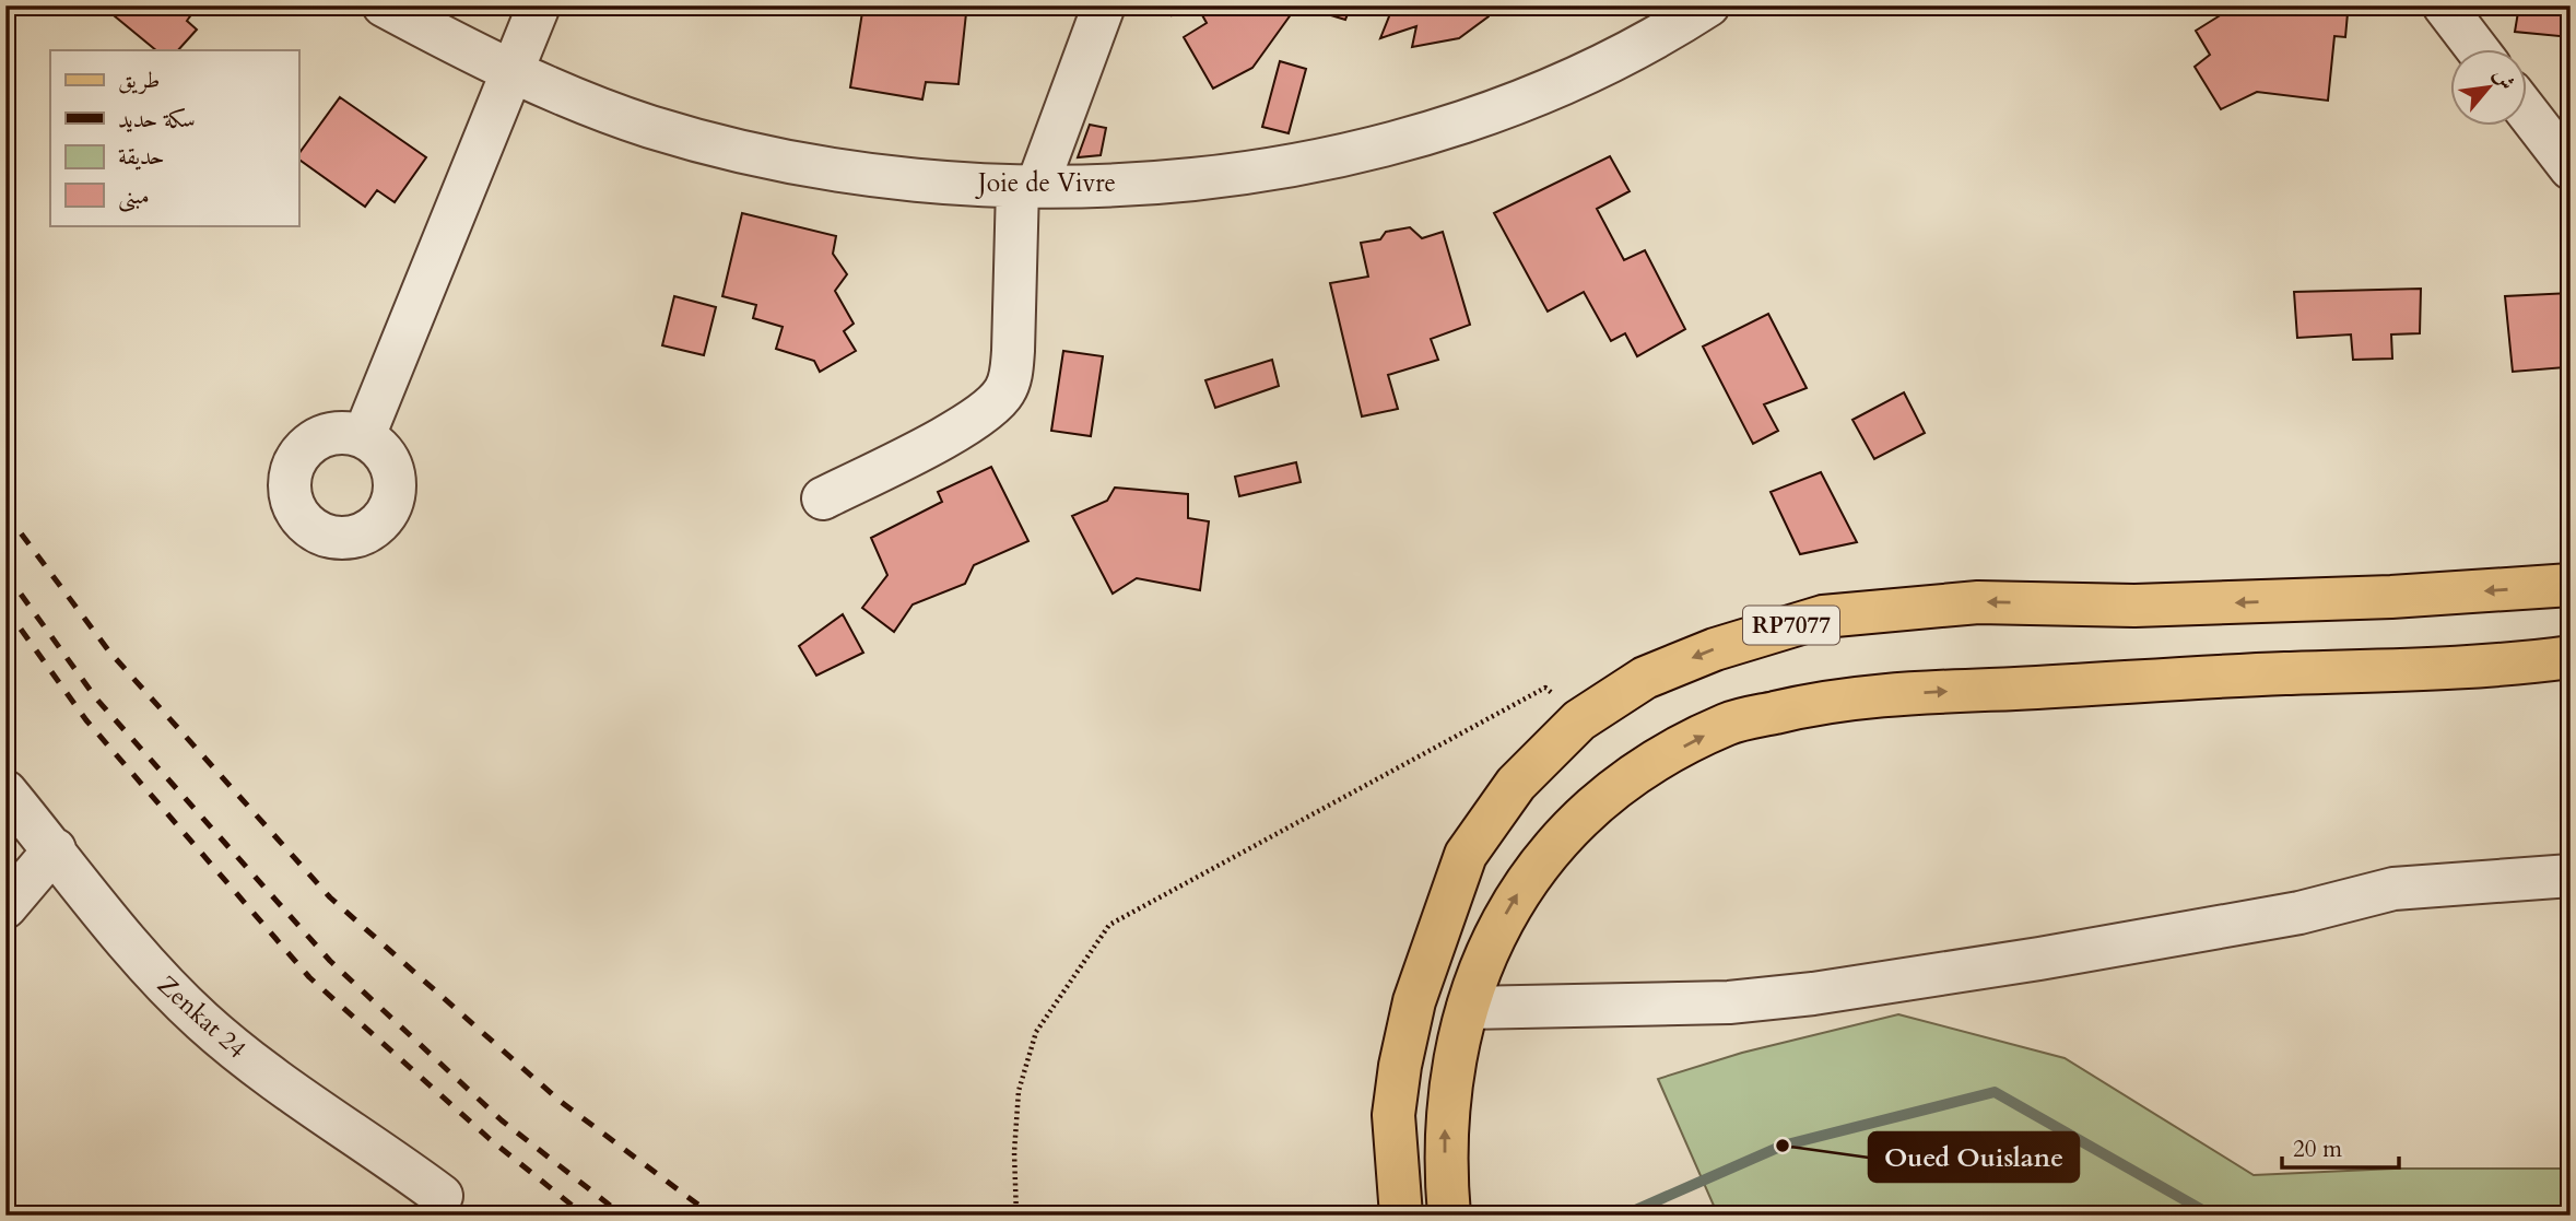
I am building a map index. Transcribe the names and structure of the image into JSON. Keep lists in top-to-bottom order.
{
  "streets": {
    "main road": ["RP7077"],
    "street": ["Joie de Vivre", "Zenkat 24"]
  },
  "places": ["Oued Ouislane"],
  "legend": [
    "طريق",
    "سكة حديد",
    "حديقة",
    "مبنى"
  ],
  "scale_bar": "20 m",
  "north": "top right"
}
